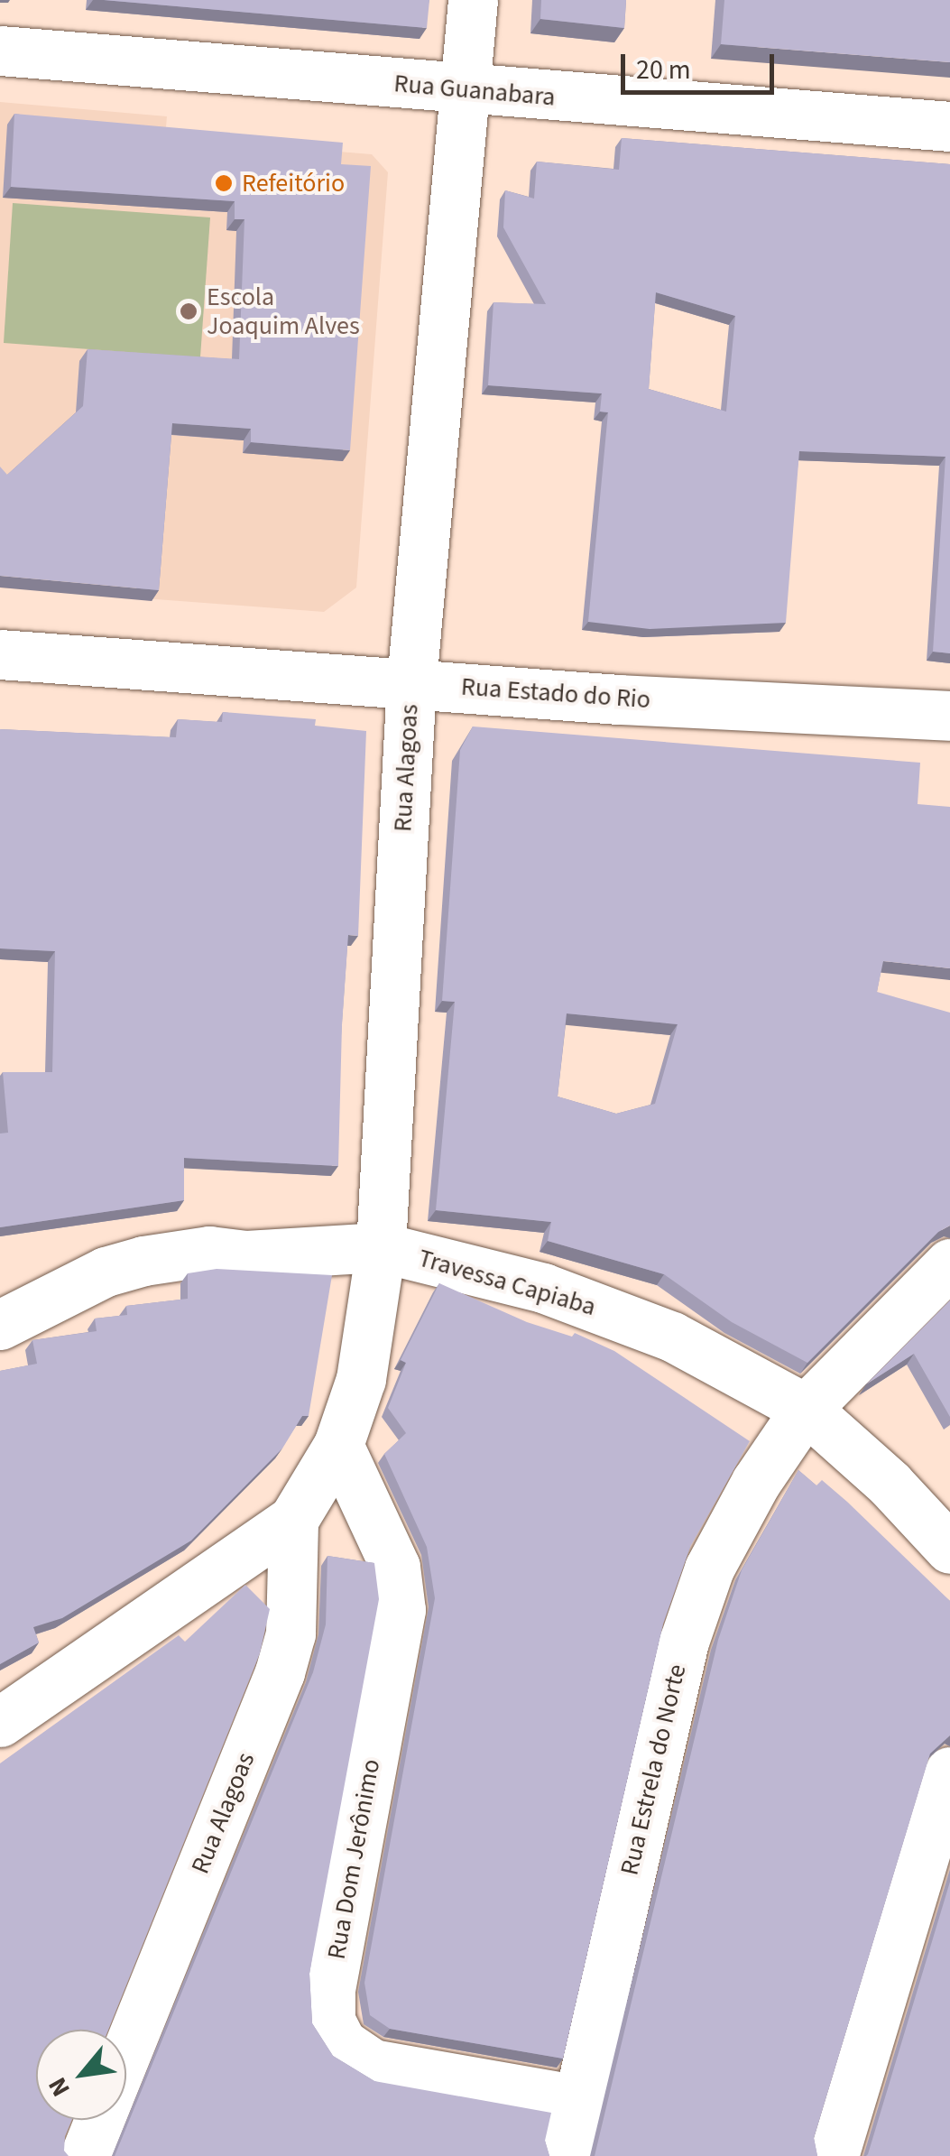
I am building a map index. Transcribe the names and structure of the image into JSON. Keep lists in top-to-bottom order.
{
  "streets": {
    "street": [
      "Rua Guanabara",
      "Rua Estado do Rio",
      "Rua Alagoas",
      "Travessa Capiaba",
      "Rua Estrela do Norte",
      "Rua Dom Jerônimo"
    ]
  },
  "crossings": [
    ["Rua Guanabara", "Rua Alagoas"],
    ["Rua Estado do Rio", "Rua Alagoas"],
    ["Rua Alagoas", "Travessa Capiaba"],
    ["Rua Alagoas", "Rua Dom Jerônimo"],
    ["Travessa Capiaba", "Rua Estrela do Norte"],
    ["Rua Estrela do Norte", "Rua Dom Jerônimo"]
  ],
  "places": ["Refeitório", "Escola Joaquim Alves"],
  "scale_bar": "20 m",
  "north": "bottom left"
}
